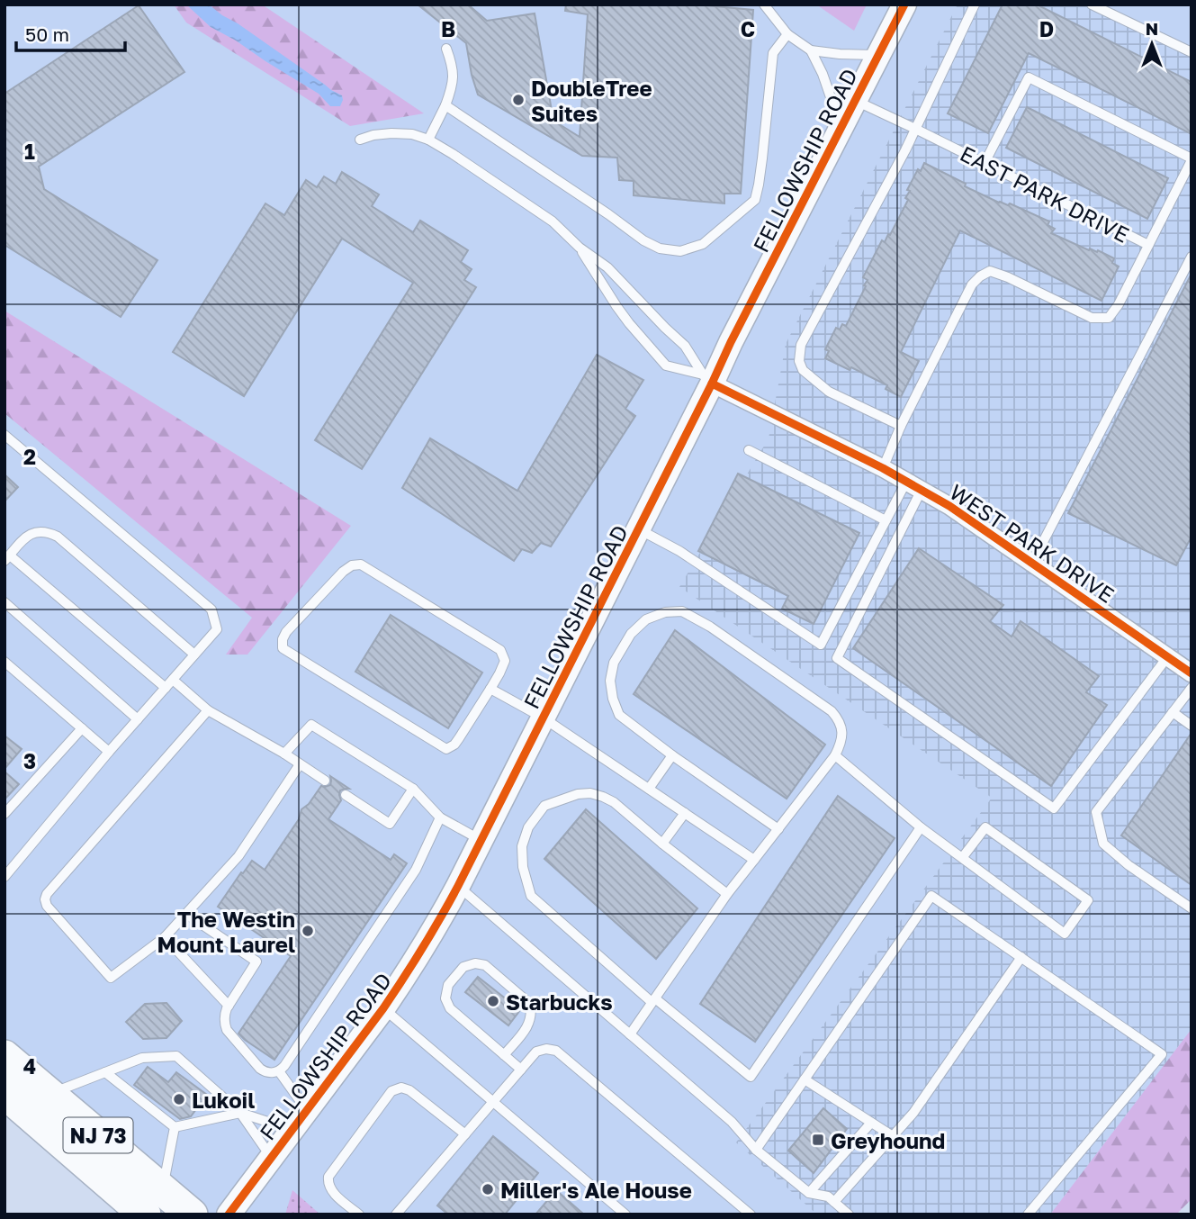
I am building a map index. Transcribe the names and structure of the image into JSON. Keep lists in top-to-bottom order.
{
  "streets": {
    "highway": ["NJ 73"],
    "street": ["FELLOWSHIP ROAD", "WEST PARK DRIVE"],
    "lane": ["EAST PARK DRIVE"]
  },
  "crossings": [
    ["FELLOWSHIP ROAD", "EAST PARK DRIVE"],
    ["FELLOWSHIP ROAD", "WEST PARK DRIVE"]
  ],
  "places": {
    "other": [
      "DoubleTree Suites",
      "The Westin Mount Laurel",
      "Starbucks",
      "Lukoil",
      "Miller's Ale House"
    ],
    "transit": ["Greyhound"]
  },
  "scale_bar": "50 m",
  "north": "top",
  "grid": {
    "columns": ["B", "C", "D"],
    "rows": [
      "1",
      "2",
      "3",
      "4"
    ]
  }
}
